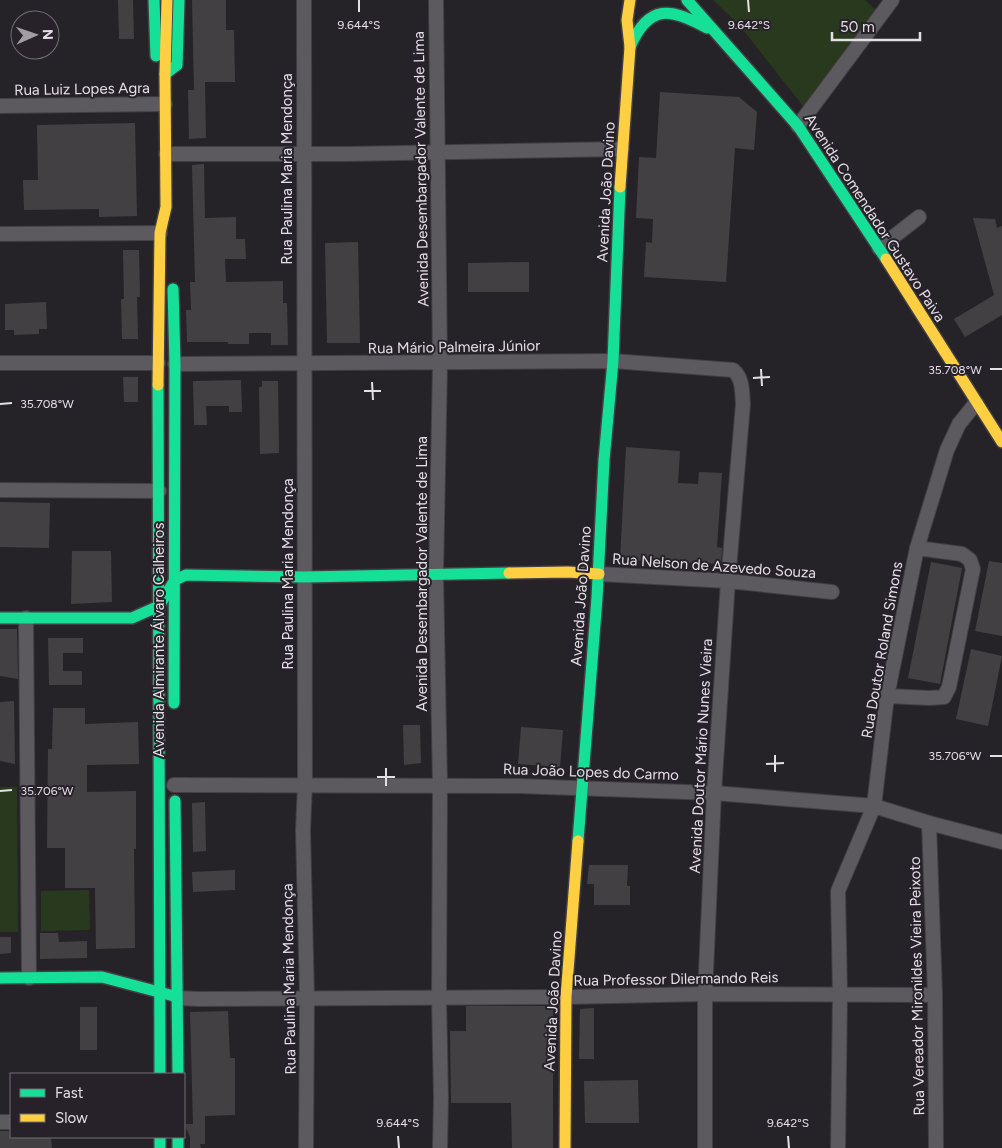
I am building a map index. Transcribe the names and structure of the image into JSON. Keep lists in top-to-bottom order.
{
  "streets": {
    "main road": [
      "Avenida João Davino",
      "Avenida Comendador Gustavo Paiva",
      "Rua Nelson de Azevedo Souza",
      "Avenida Almirante Álvaro Calheiros"
    ],
    "street": [
      "Rua Luiz Lopes Agra",
      "Rua Paulina Maria Mendonça",
      "Avenida Desembargador Valente de Lima",
      "Rua Mário Palmeira Júnior",
      "Rua Doutor Roland Simons",
      "Avenida Doutor Mário Nunes Vieira",
      "Rua João Lopes do Carmo",
      "Rua Professor Dilermando Reis",
      "Rua Vereador Mironildes Vieira Peixoto"
    ]
  },
  "crossings": [
    ["Rua Luiz Lopes Agra", "Avenida Almirante Álvaro Calheiros"],
    ["Rua Paulina Maria Mendonça", "Rua Mário Palmeira Júnior"],
    ["Rua Paulina Maria Mendonça", "Rua Nelson de Azevedo Souza"],
    ["Rua Paulina Maria Mendonça", "Rua João Lopes do Carmo"],
    ["Rua Paulina Maria Mendonça", "Rua Professor Dilermando Reis"],
    ["Avenida Desembargador Valente de Lima", "Rua Mário Palmeira Júnior"],
    ["Avenida Desembargador Valente de Lima", "Rua Nelson de Azevedo Souza"],
    ["Avenida Desembargador Valente de Lima", "Rua João Lopes do Carmo"],
    ["Avenida Desembargador Valente de Lima", "Rua Professor Dilermando Reis"],
    ["Avenida João Davino", "Avenida Comendador Gustavo Paiva"],
    ["Avenida João Davino", "Rua Mário Palmeira Júnior"],
    ["Avenida João Davino", "Rua Nelson de Azevedo Souza"],
    ["Avenida João Davino", "Rua João Lopes do Carmo"],
    ["Avenida João Davino", "Rua Professor Dilermando Reis"],
    ["Avenida Comendador Gustavo Paiva", "Rua Doutor Roland Simons"],
    ["Rua Mário Palmeira Júnior", "Avenida Almirante Álvaro Calheiros"],
    ["Rua Mário Palmeira Júnior", "Avenida Doutor Mário Nunes Vieira"],
    ["Rua Nelson de Azevedo Souza", "Avenida Almirante Álvaro Calheiros"],
    ["Rua Nelson de Azevedo Souza", "Avenida Doutor Mário Nunes Vieira"],
    ["Rua Doutor Roland Simons", "Rua João Lopes do Carmo"],
    ["Rua Doutor Roland Simons", "Rua Professor Dilermando Reis"],
    ["Avenida Doutor Mário Nunes Vieira", "Rua João Lopes do Carmo"],
    ["Avenida Doutor Mário Nunes Vieira", "Rua Professor Dilermando Reis"],
    ["Rua João Lopes do Carmo", "Rua Vereador Mironildes Vieira Peixoto"],
    ["Rua Professor Dilermando Reis", "Rua Vereador Mironildes Vieira Peixoto"]
  ],
  "legend": ["Fast", "Slow"],
  "scale_bar": "50 m",
  "north": "right",
  "coordinates": [
    "9.644°S",
    "9.642°S",
    "35.708°W",
    "35.706°W"
  ]
}
